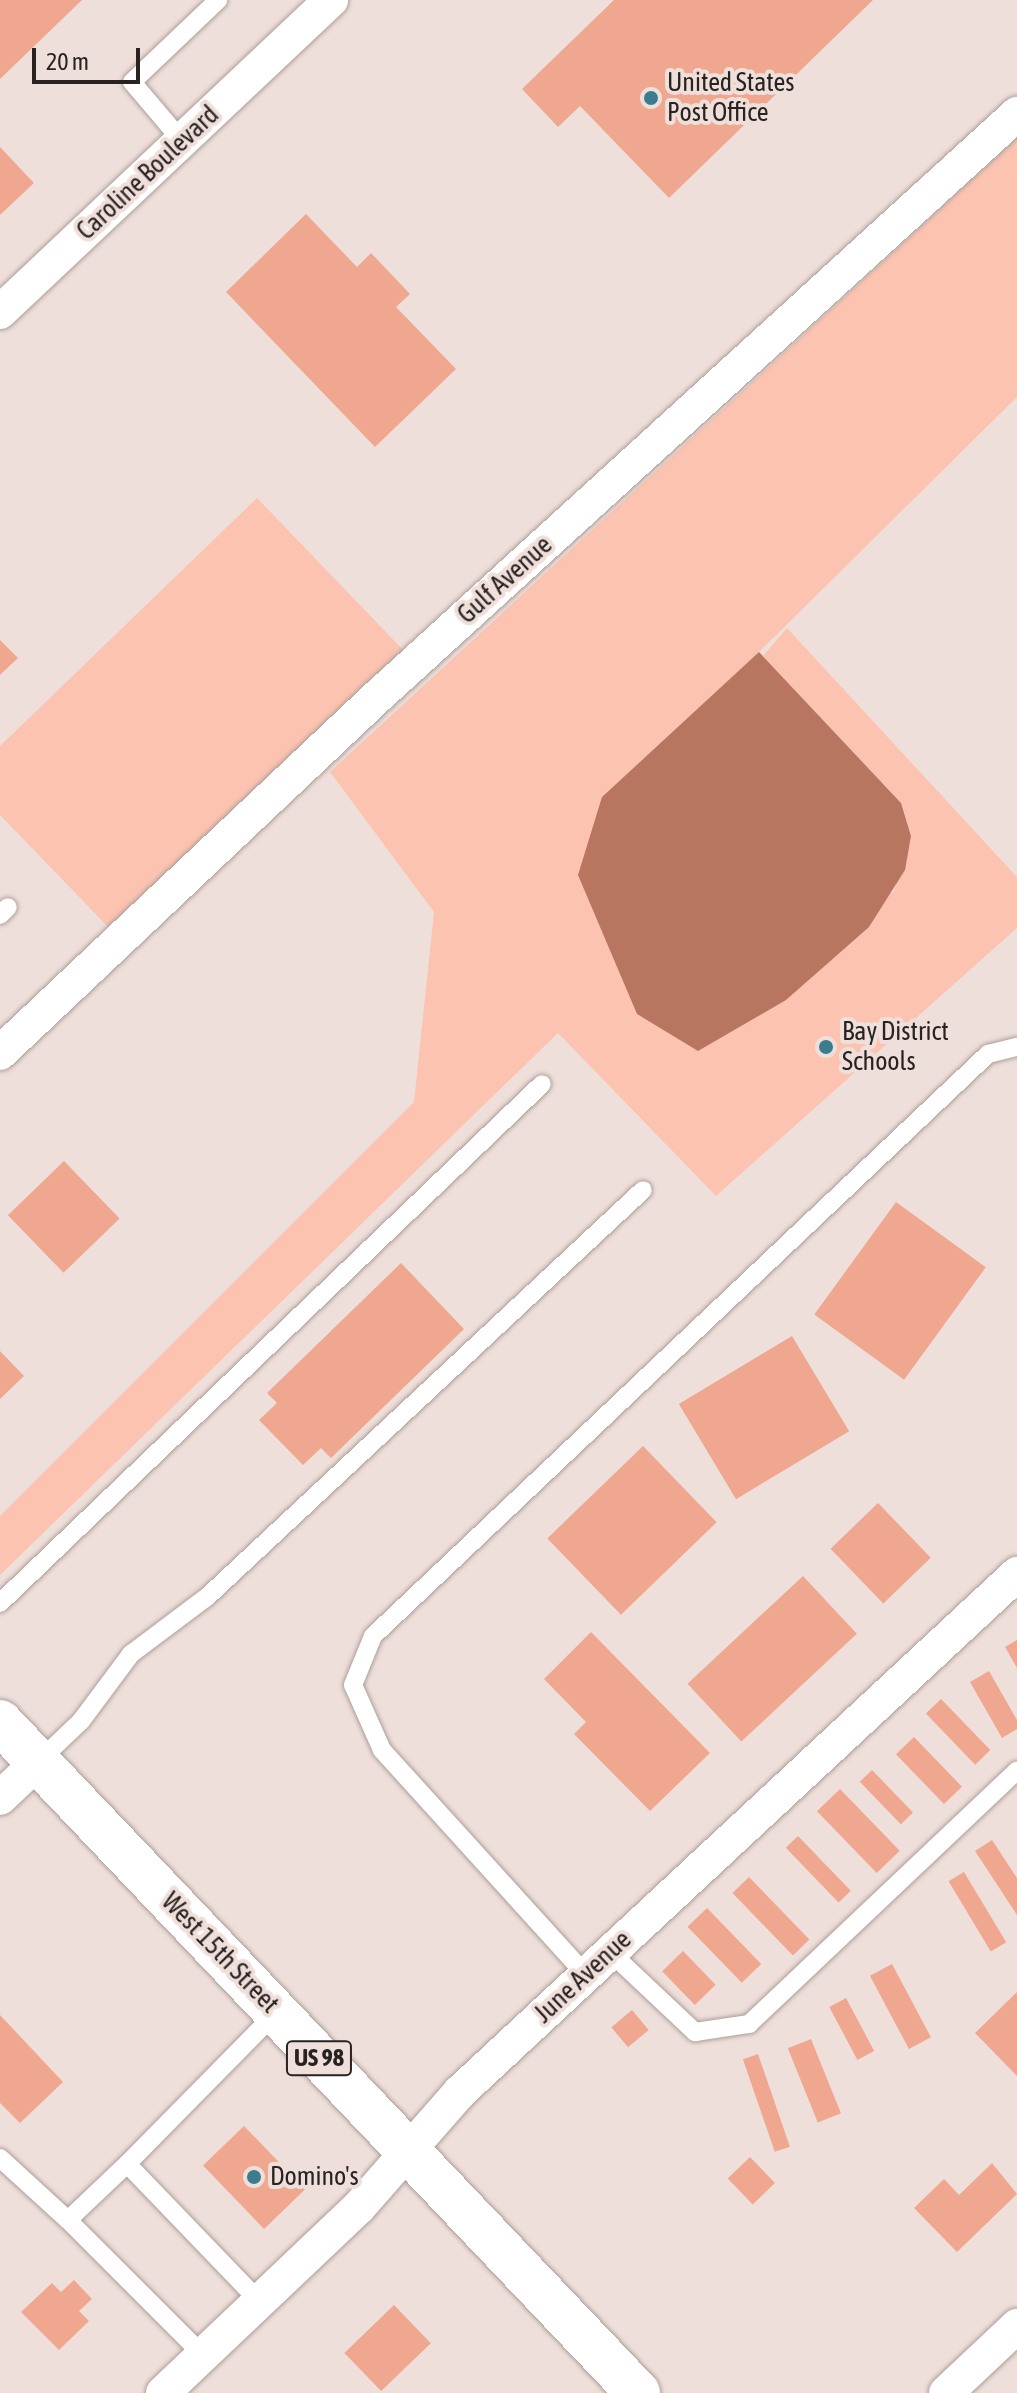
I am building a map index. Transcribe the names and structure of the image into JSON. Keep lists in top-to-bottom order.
{
  "streets": {
    "highway": ["West 15th Street", "US 98"],
    "street": ["Caroline Boulevard", "Gulf Avenue", "June Avenue"]
  },
  "crossings": [
    ["West 15th Street", "June Avenue"]
  ],
  "places": ["United States Post Office", "Bay District Schools", "Domino's"],
  "scale_bar": "20 m"
}
